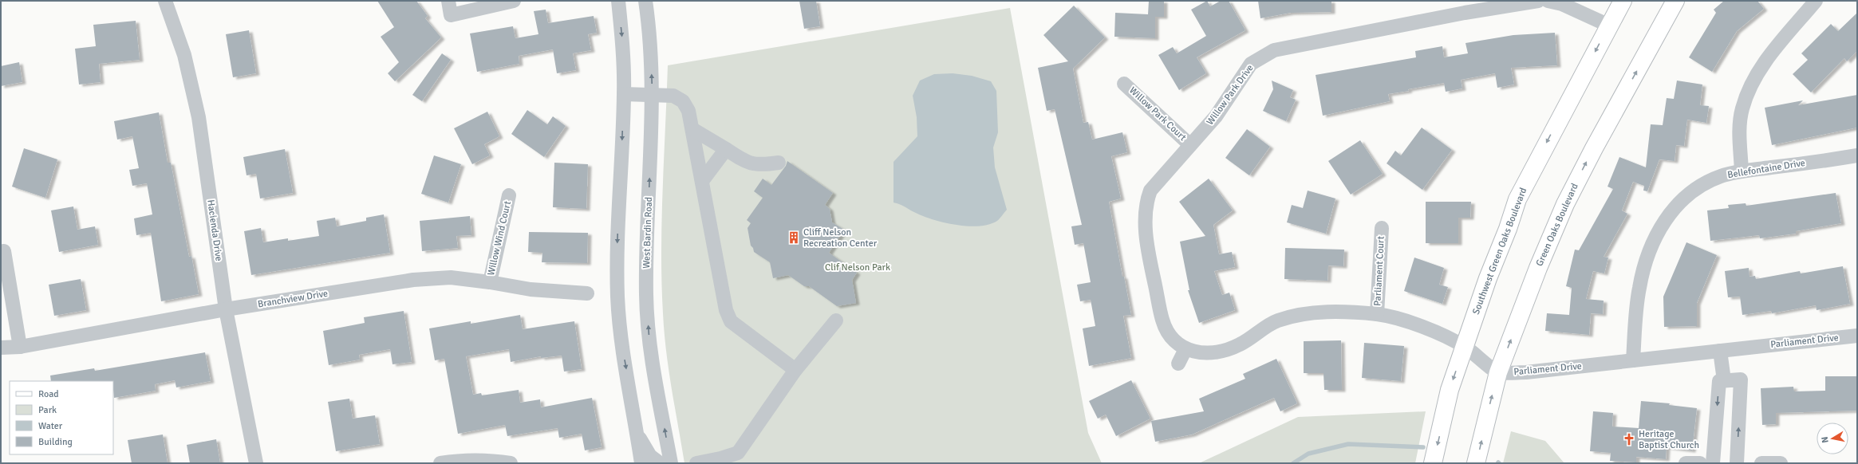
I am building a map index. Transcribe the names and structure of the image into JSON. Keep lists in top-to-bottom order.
{
  "streets": {
    "main road": ["Green Oaks Boulevard", "Southwest Green Oaks Boulevard"],
    "street": [
      "Willow Park Drive",
      "Willow Park Court",
      "Bellefontaine Drive",
      "Hacienda Drive",
      "West Bardin Road",
      "Willow Wind Court",
      "Parliament Court",
      "Branchview Drive",
      "Parliament Drive"
    ]
  },
  "crossings": [
    ["Willow Park Drive", "Willow Park Court"],
    ["Bellefontaine Drive", "Parliament Drive"],
    ["Green Oaks Boulevard", "Parliament Drive"],
    ["Hacienda Drive", "Branchview Drive"],
    ["Willow Wind Court", "Branchview Drive"]
  ],
  "one_way": ["Green Oaks Boulevard", "Southwest Green Oaks Boulevard"],
  "parks": ["Clif Nelson Park"],
  "places": {
    "building": ["Cliff Nelson Recreation Center"],
    "church": ["Heritage Baptist Church"]
  },
  "legend": [
    "Road",
    "Park",
    "Water",
    "Building"
  ],
  "north": "left"
}
